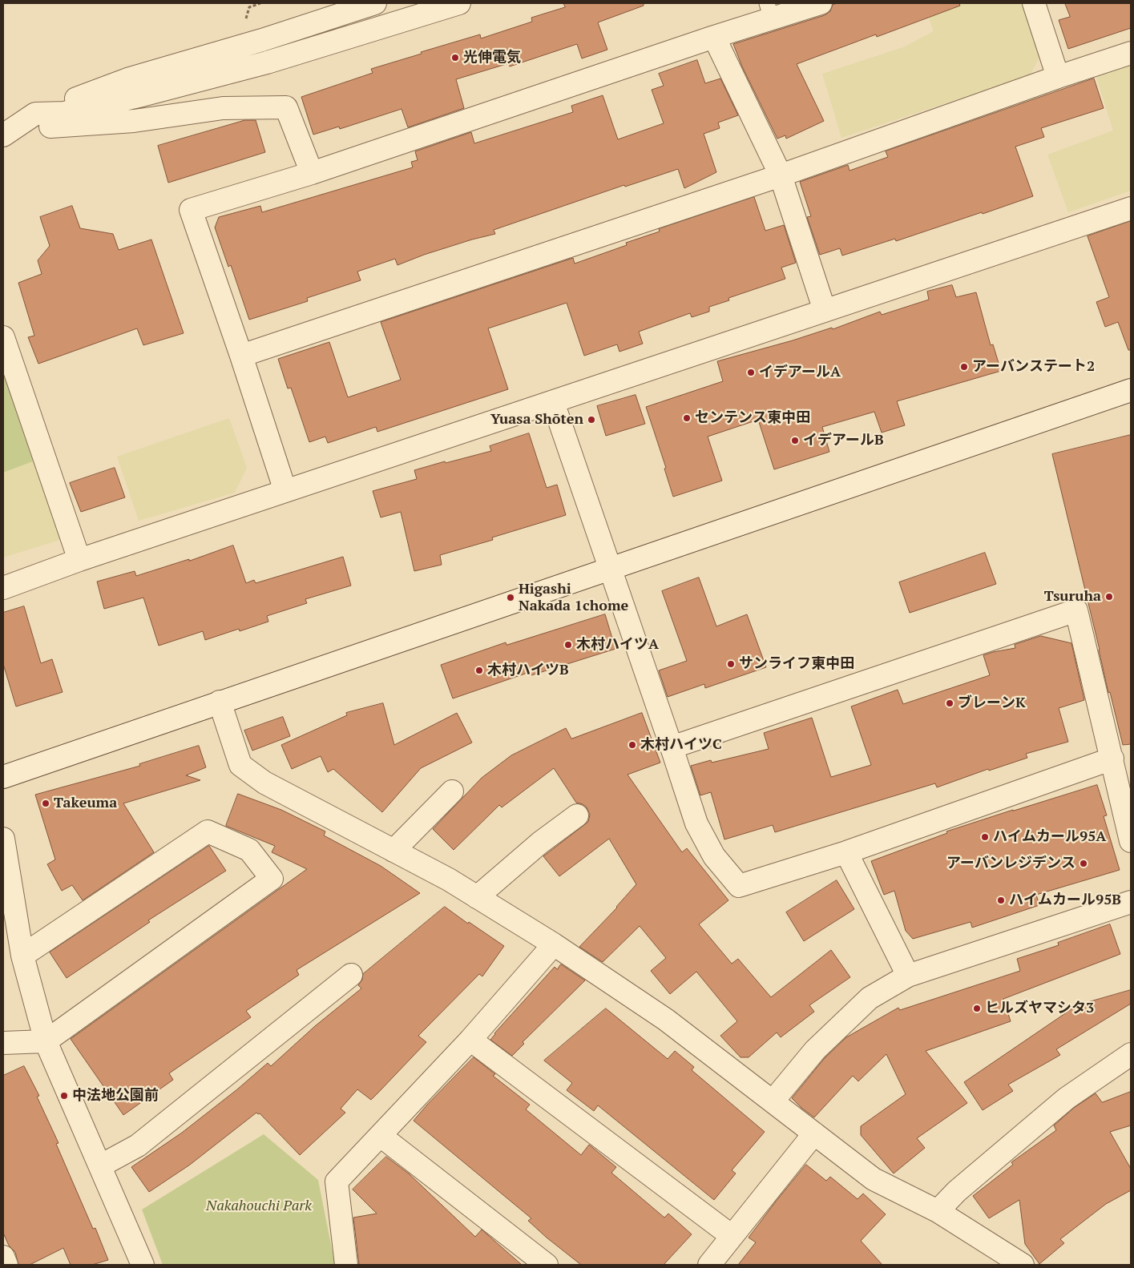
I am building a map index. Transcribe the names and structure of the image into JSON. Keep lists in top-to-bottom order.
{
  "parks": ["Nakahouchi Park"],
  "places": [
    "光伸電気",
    "アーバンステート2",
    "イデアールA",
    "センテンス東中田",
    "Yuasa Shōten",
    "イデアールB",
    "Tsuruha",
    "Higashi Nakada 1chome",
    "木村ハイツA",
    "サンライフ東中田",
    "木村ハイツB",
    "ブレーンK",
    "木村ハイツC",
    "Takeuma",
    "ハイムカール95A",
    "アーバンレジデンス",
    "ハイムカール95B",
    "ヒルズヤマシタ3",
    "中法地公園前"
  ]
}
